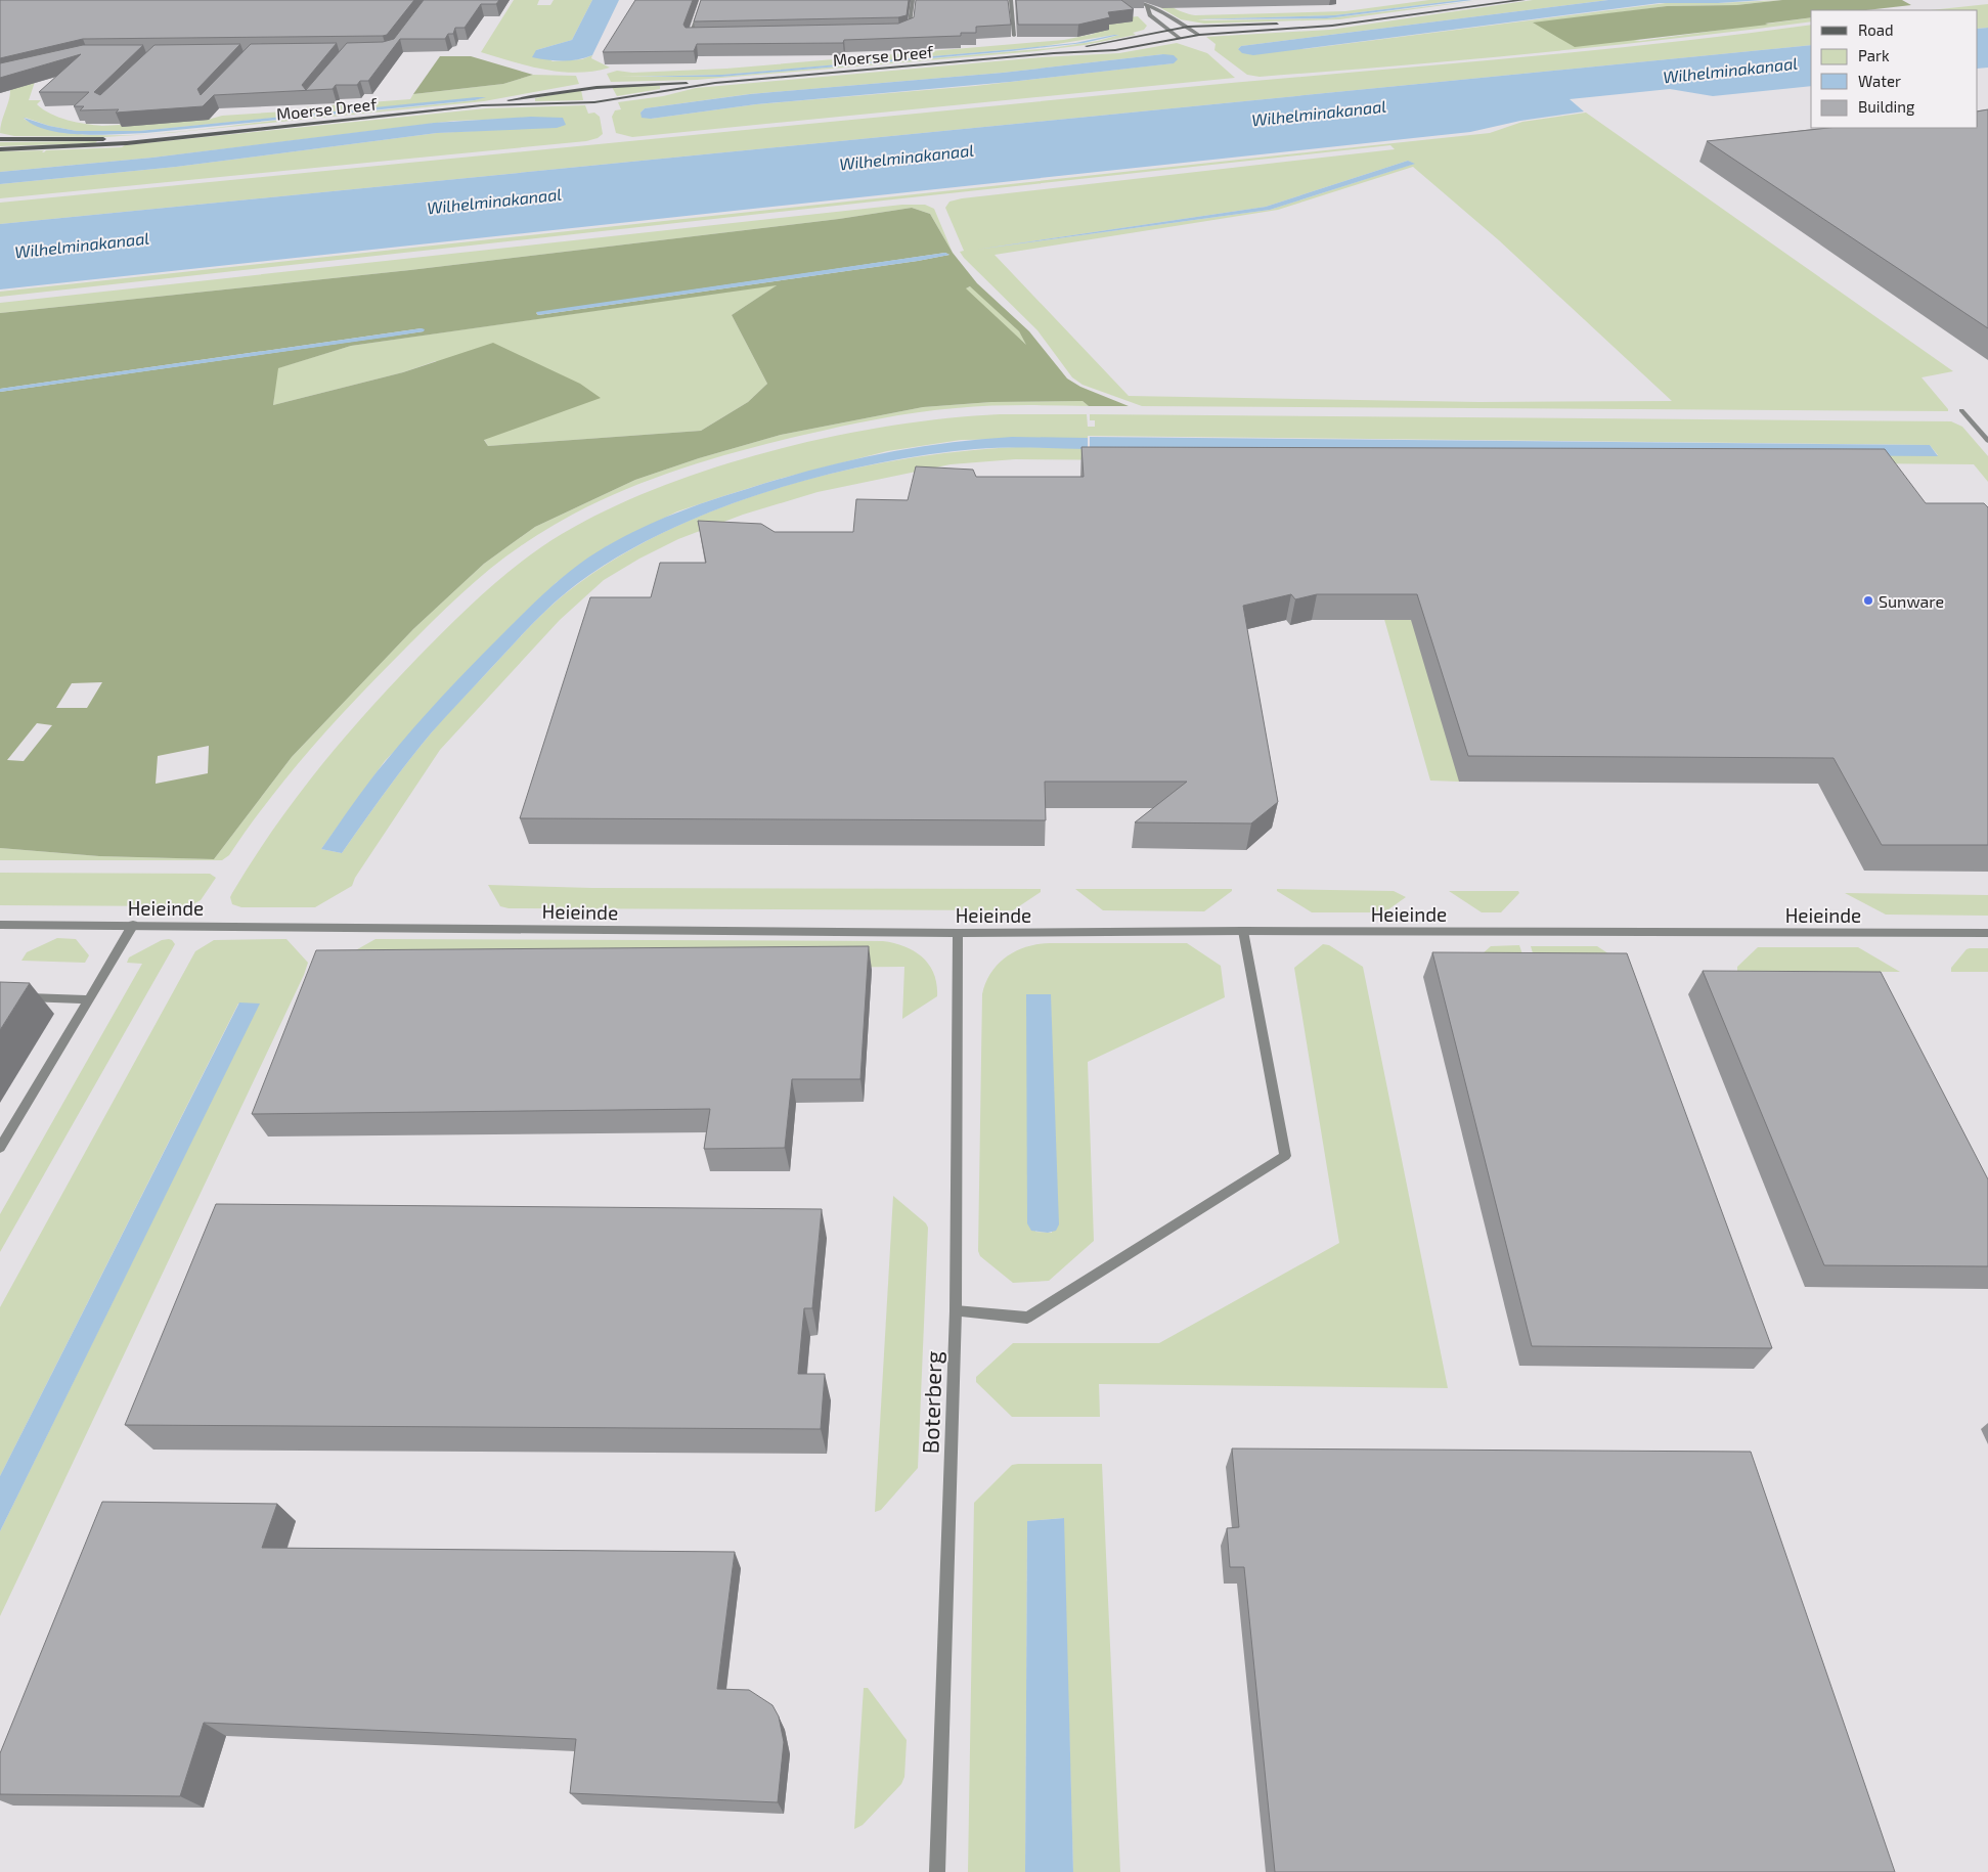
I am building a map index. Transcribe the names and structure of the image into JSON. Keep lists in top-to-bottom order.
{
  "streets": {
    "street": ["Moerse Dreef", "Heieinde", "Boterberg"]
  },
  "crossings": [
    ["Heieinde", "Boterberg"]
  ],
  "water": ["Wilhelminakanaal"],
  "places": ["Sunware"],
  "legend": [
    "Road",
    "Park",
    "Water",
    "Building"
  ]
}
